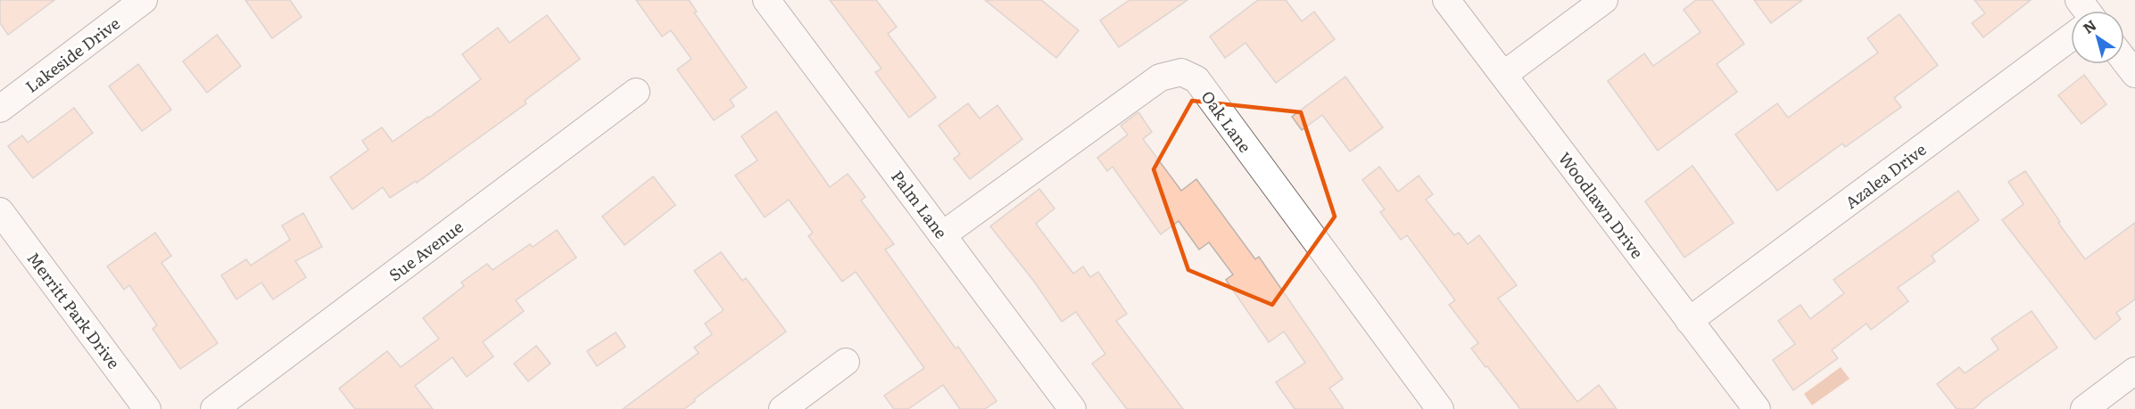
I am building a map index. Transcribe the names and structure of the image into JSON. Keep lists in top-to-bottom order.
{
  "streets": {
    "street": [
      "Lakeside Drive",
      "Oak Lane",
      "Azalea Drive",
      "Palm Lane",
      "Woodlawn Drive",
      "Sue Avenue",
      "Merritt Park Drive"
    ]
  },
  "crossings": [
    ["Oak Lane", "Palm Lane"],
    ["Azalea Drive", "Woodlawn Drive"]
  ],
  "north": "top left"
}
